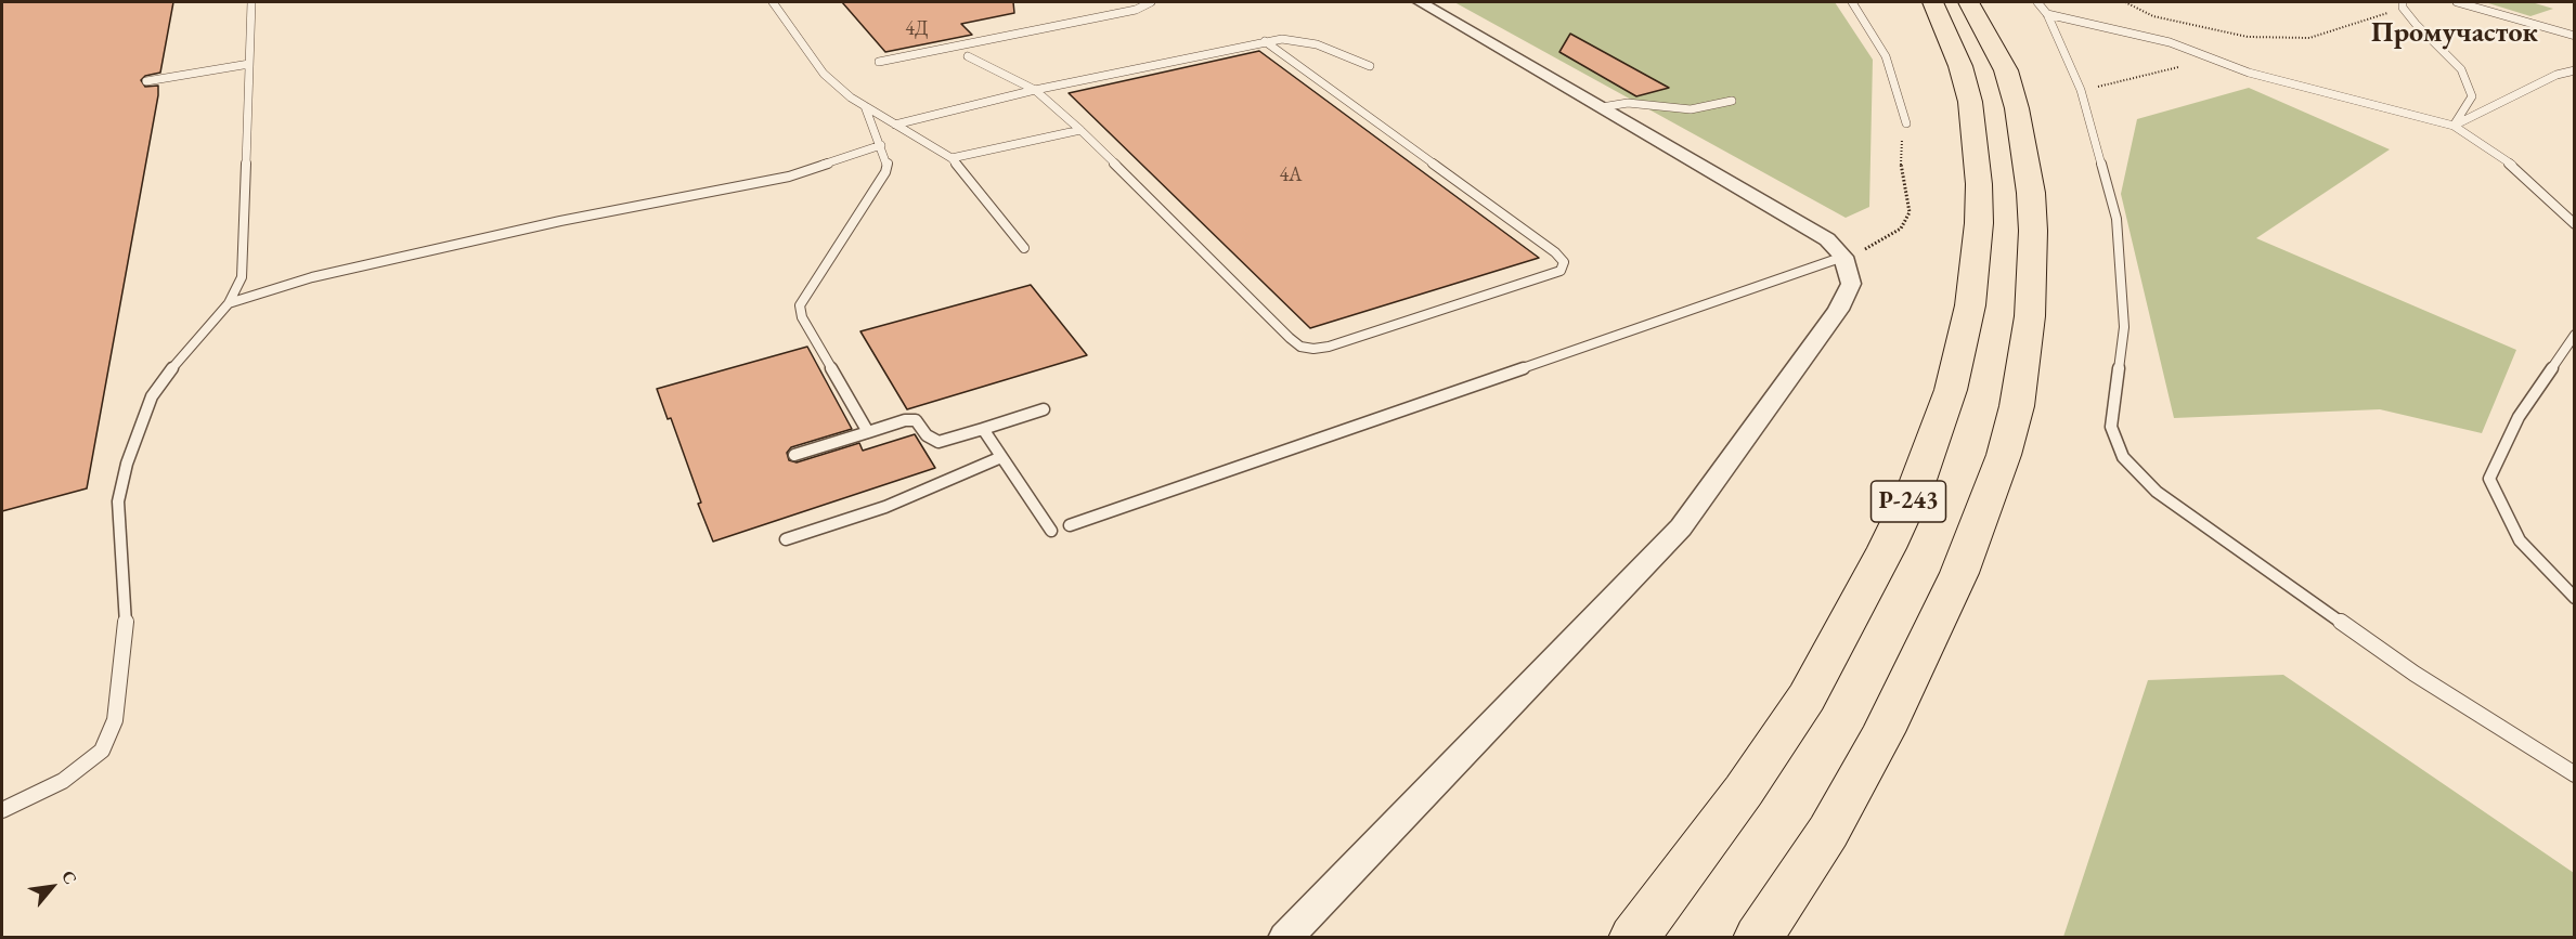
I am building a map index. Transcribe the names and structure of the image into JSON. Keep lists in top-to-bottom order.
{
  "streets": {
    "highway": ["Р-243"]
  },
  "districts": ["Промучасток"],
  "house_numbers": ["4Д", "4А"],
  "north": "top right"
}
